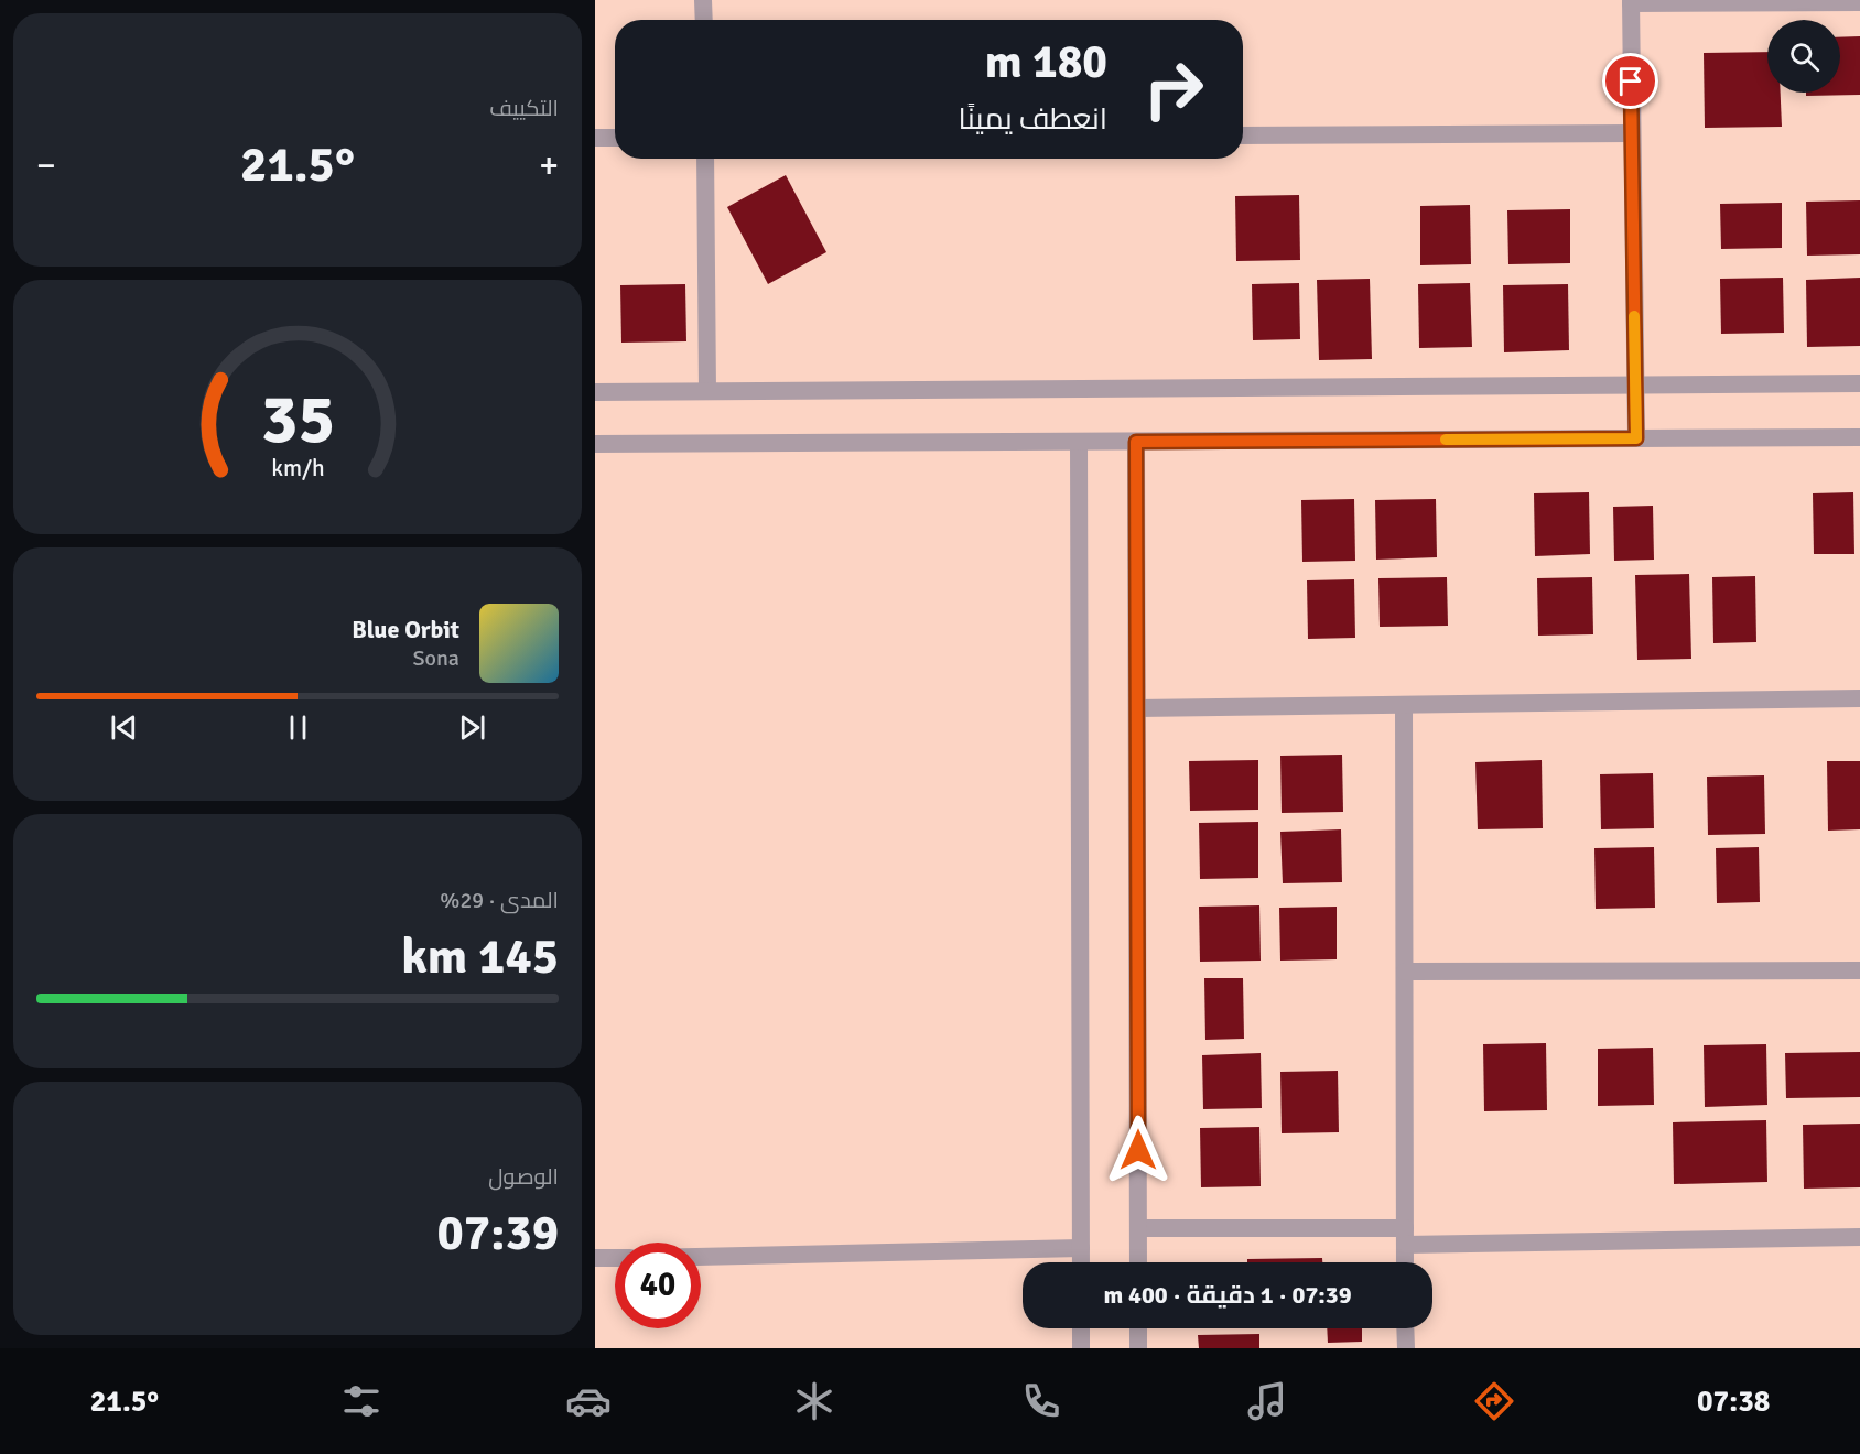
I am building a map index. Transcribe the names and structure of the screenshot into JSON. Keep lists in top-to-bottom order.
{
  "page": {
    "tile": [
      "التكييف",
      ["المدى · 29%", "145 km"],
      ["الوصول", "07:39"]
    ],
    "turn": ["180 m", "انعطف يمينًا"],
    "heat": ["−", "21.5°", "+"],
    "song": ["Blue Orbit", "Sona"],
    "limit": "40",
    "trip": "07:39 · 1 دقيقة · 400 m",
    "tabs": ["07:38", "21.5°"],
    "gauge": ["35", "km/h"]
  }
}
